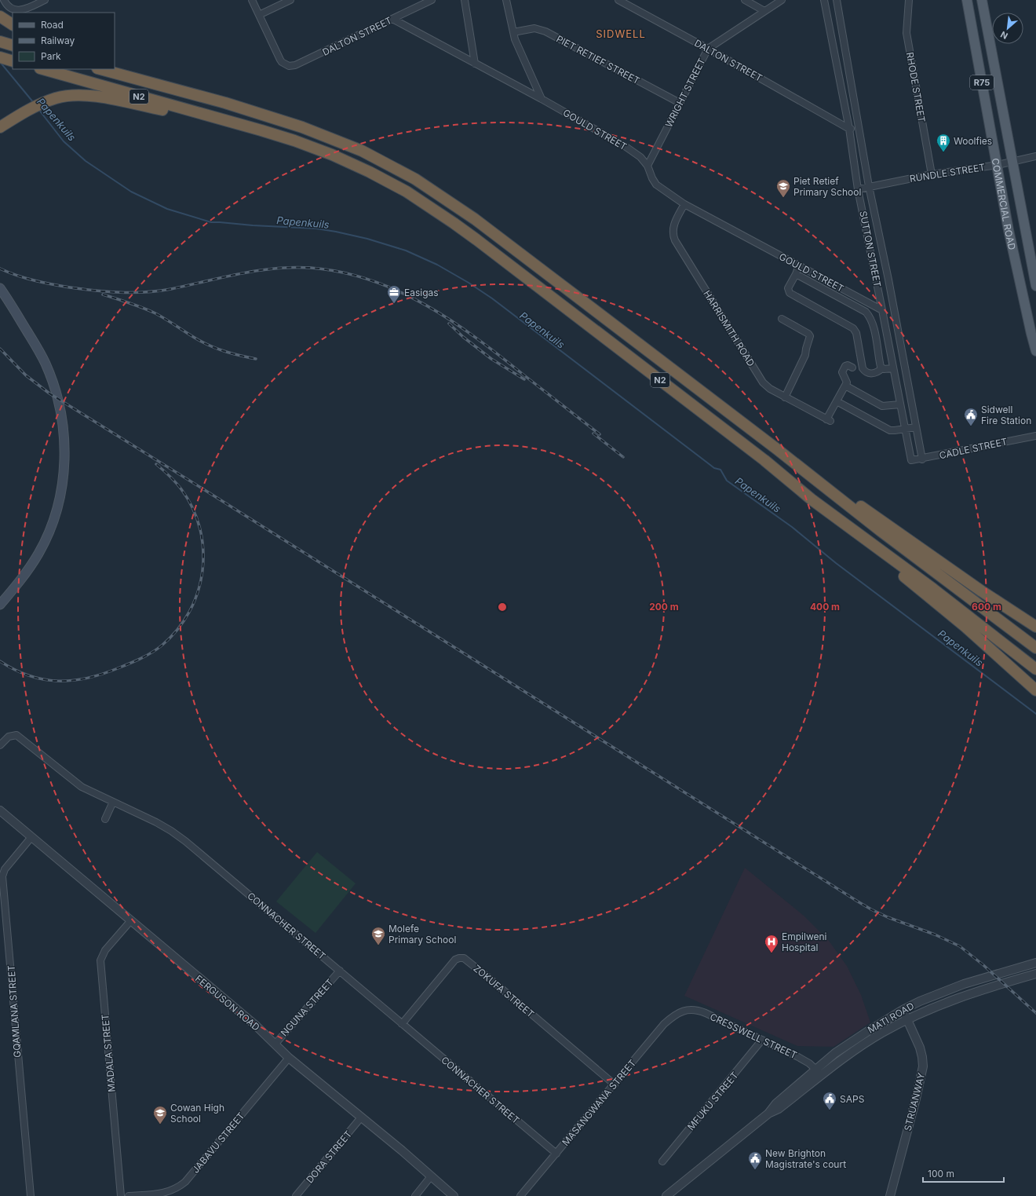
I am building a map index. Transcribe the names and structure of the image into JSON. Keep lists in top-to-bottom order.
{
  "streets": {
    "highway": ["N2"],
    "main road": ["R75", "COMMERCIAL ROAD"],
    "street": [
      "DALTON STREET",
      "PIET RETIEF STREET",
      "RHODE STREET",
      "WRIGHT STREET",
      "GOULD STREET",
      "RUNDLE STREET",
      "SUTTON STREET",
      "HARRISMITH ROAD",
      "CADLE STREET",
      "CONNACHER STREET",
      "ZOKUFA STREET",
      "FERGUSON ROAD",
      "NGUNA STREET",
      "GQAMLANA STREET",
      "MATI ROAD",
      "CRESSWELL STREET",
      "MADALA STREET",
      "MFUKU STREET",
      "STRUANWAY",
      "MASANGWANA STREET",
      "JABAVU STREET",
      "DORA STREET"
    ]
  },
  "crossings": [
    ["DALTON STREET", "WRIGHT STREET"],
    ["DALTON STREET", "GOULD STREET"],
    ["DALTON STREET", "SUTTON STREET"],
    ["PIET RETIEF STREET", "WRIGHT STREET"],
    ["RHODE STREET", "RUNDLE STREET"],
    ["WRIGHT STREET", "GOULD STREET"],
    ["GOULD STREET", "SUTTON STREET"],
    ["GOULD STREET", "HARRISMITH ROAD"],
    ["RUNDLE STREET", "COMMERCIAL ROAD"],
    ["RUNDLE STREET", "SUTTON STREET"],
    ["SUTTON STREET", "CADLE STREET"],
    ["CONNACHER STREET", "ZOKUFA STREET"],
    ["CONNACHER STREET", "NGUNA STREET"],
    ["CONNACHER STREET", "MASANGWANA STREET"],
    ["ZOKUFA STREET", "MASANGWANA STREET"],
    ["FERGUSON ROAD", "NGUNA STREET"],
    ["FERGUSON ROAD", "GQAMLANA STREET"],
    ["FERGUSON ROAD", "MADALA STREET"],
    ["FERGUSON ROAD", "JABAVU STREET"],
    ["FERGUSON ROAD", "DORA STREET"],
    ["MATI ROAD", "CRESSWELL STREET"],
    ["MATI ROAD", "STRUANWAY"],
    ["CRESSWELL STREET", "MFUKU STREET"],
    ["CRESSWELL STREET", "MASANGWANA STREET"]
  ],
  "districts": ["SIDWELL"],
  "water": ["Papenkuils"],
  "places": {
    "building": ["Woolfies"],
    "school or university": ["Piet Retief Primary School", "Molefe Primary School", "Cowan High School"],
    "office": ["Easigas"],
    "public building": ["Sidwell Fire Station", "SAPS", "New Brighton Magistrate's court"],
    "hospital": ["Empilweni Hospital"]
  },
  "legend": ["Road", "Railway", "Park"],
  "scale_bar": "100 m",
  "north": "bottom left",
  "rings": ["200 m", "400 m", "600 m"]
}
